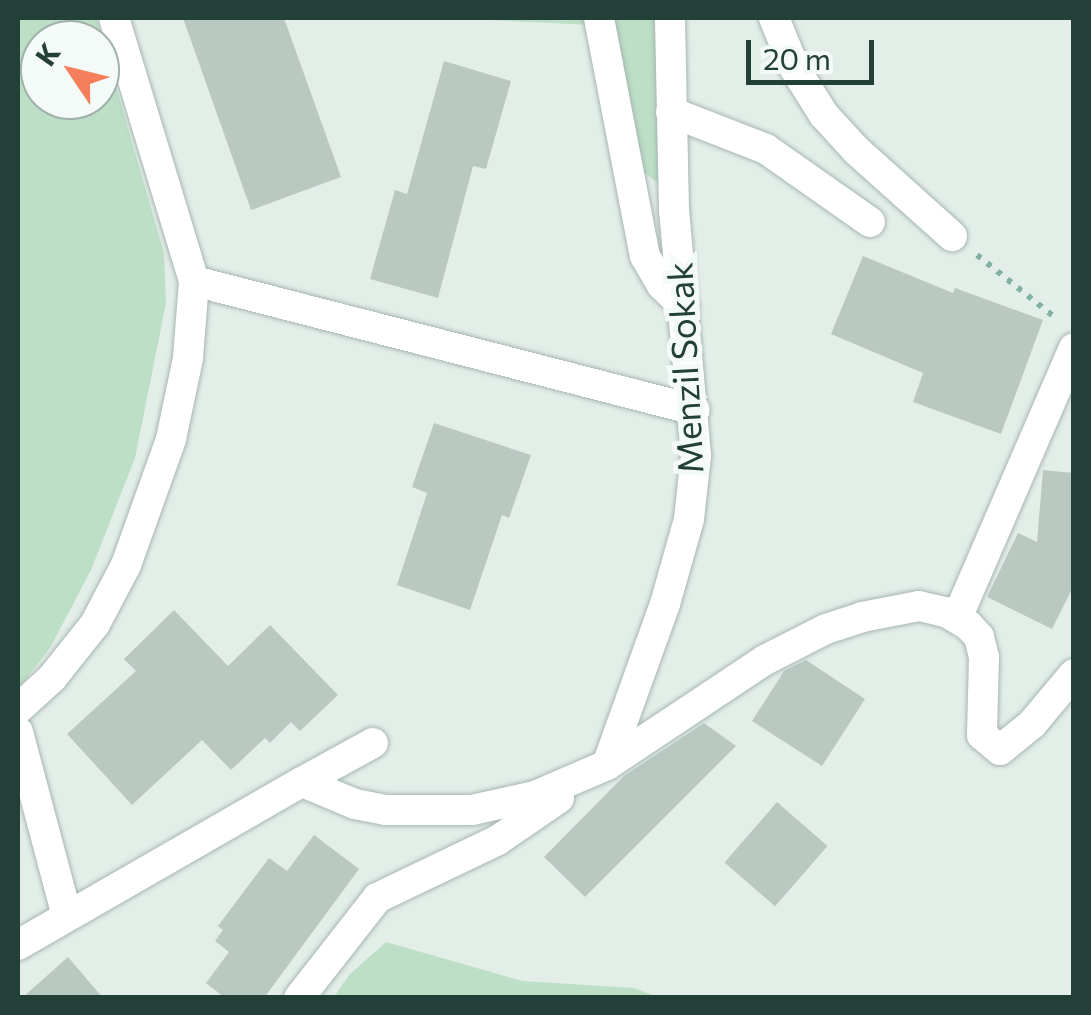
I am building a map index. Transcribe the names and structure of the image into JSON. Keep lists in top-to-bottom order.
{
  "streets": {
    "street": ["Menzil Sokak"]
  },
  "scale_bar": "20 m",
  "north": "top left"
}
